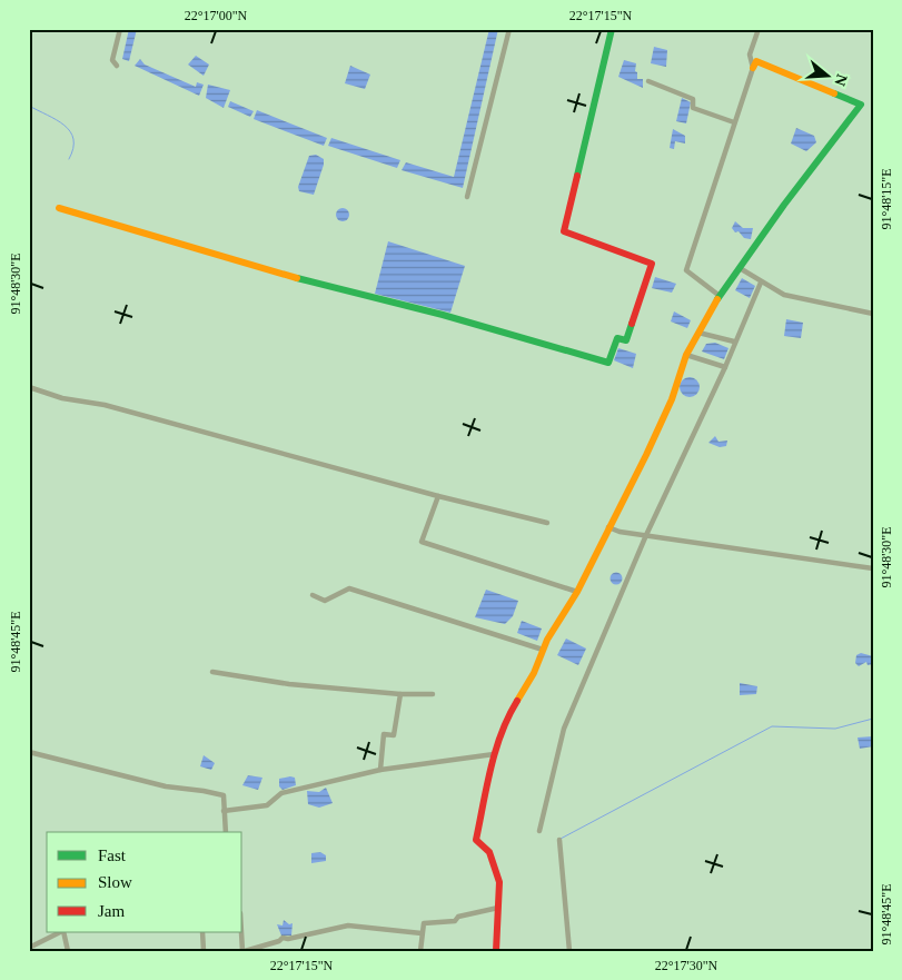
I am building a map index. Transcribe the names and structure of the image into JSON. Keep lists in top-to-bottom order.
{
  "legend": ["Fast", "Slow", "Jam"],
  "north": "right",
  "coordinates": [
    "22°17'00\"N",
    "22°17'15\"N",
    "91°48'15\"E",
    "91°48'30\"E",
    "91°48'45\"E",
    "22°17'30\"N"
  ]
}
